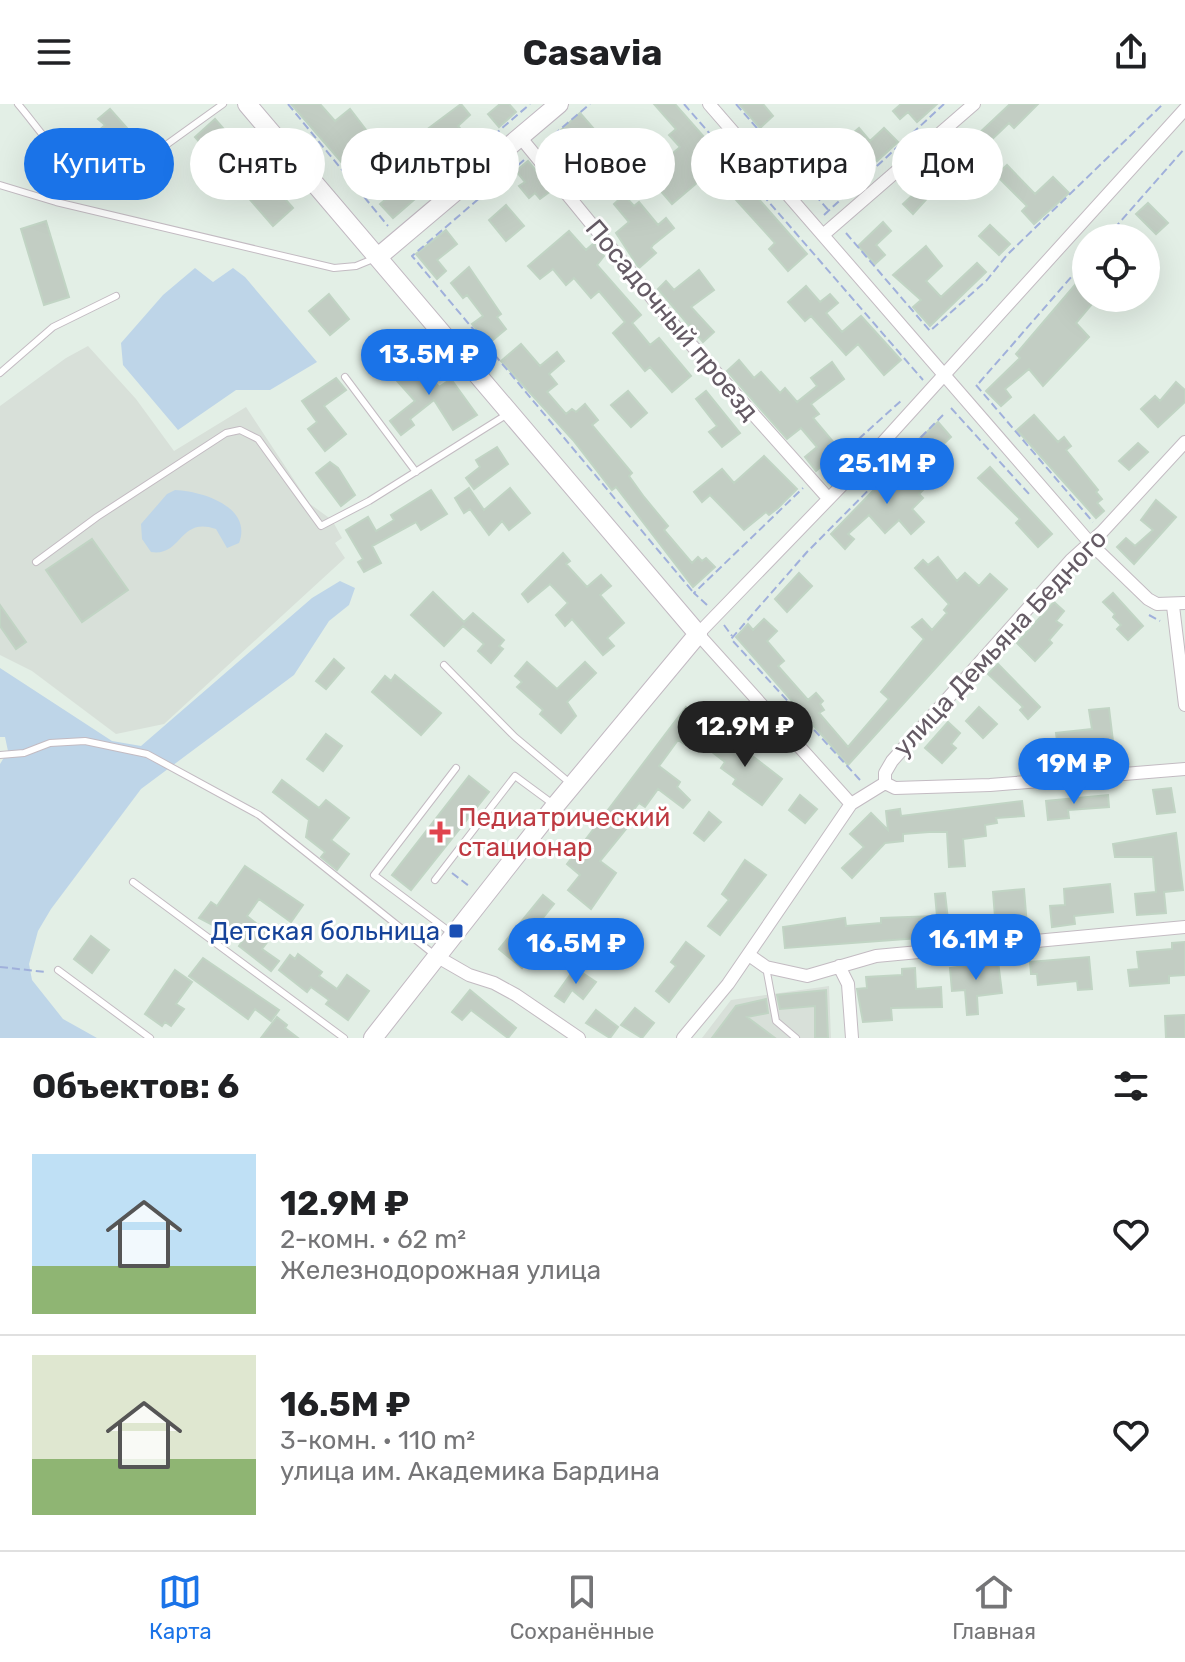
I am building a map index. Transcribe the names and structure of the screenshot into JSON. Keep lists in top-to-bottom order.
{
  "streets": {
    "street": ["Посадочный проезд", "улица Демьяна Бедного"]
  },
  "places": {
    "health": ["Педиатрический стационар"],
    "transit": ["Детская больница"]
  },
  "page": {
    "header": "Casavia",
    "chip": [
      "Купить",
      "Снять",
      "Фильтры",
      "Новое",
      "Квартира",
      "Дом"
    ],
    "price": [
      "13.5M ₽",
      "25.1M ₽",
      "12.9M ₽",
      "19M ₽",
      "16.1M ₽",
      "16.5M ₽"
    ],
    "heading": "Объектов: 6",
    "list": [
      {
        "name": "12.9M ₽",
        "note": "2-комн. · 62 m² · Железнодорожная улица"
      },
      {
        "name": "16.5M ₽",
        "note": "3-комн. · 110 m² · улица им. Академика Бардина"
      }
    ],
    "tabs": ["Карта", "Сохранённые", "Главная"]
  }
}
